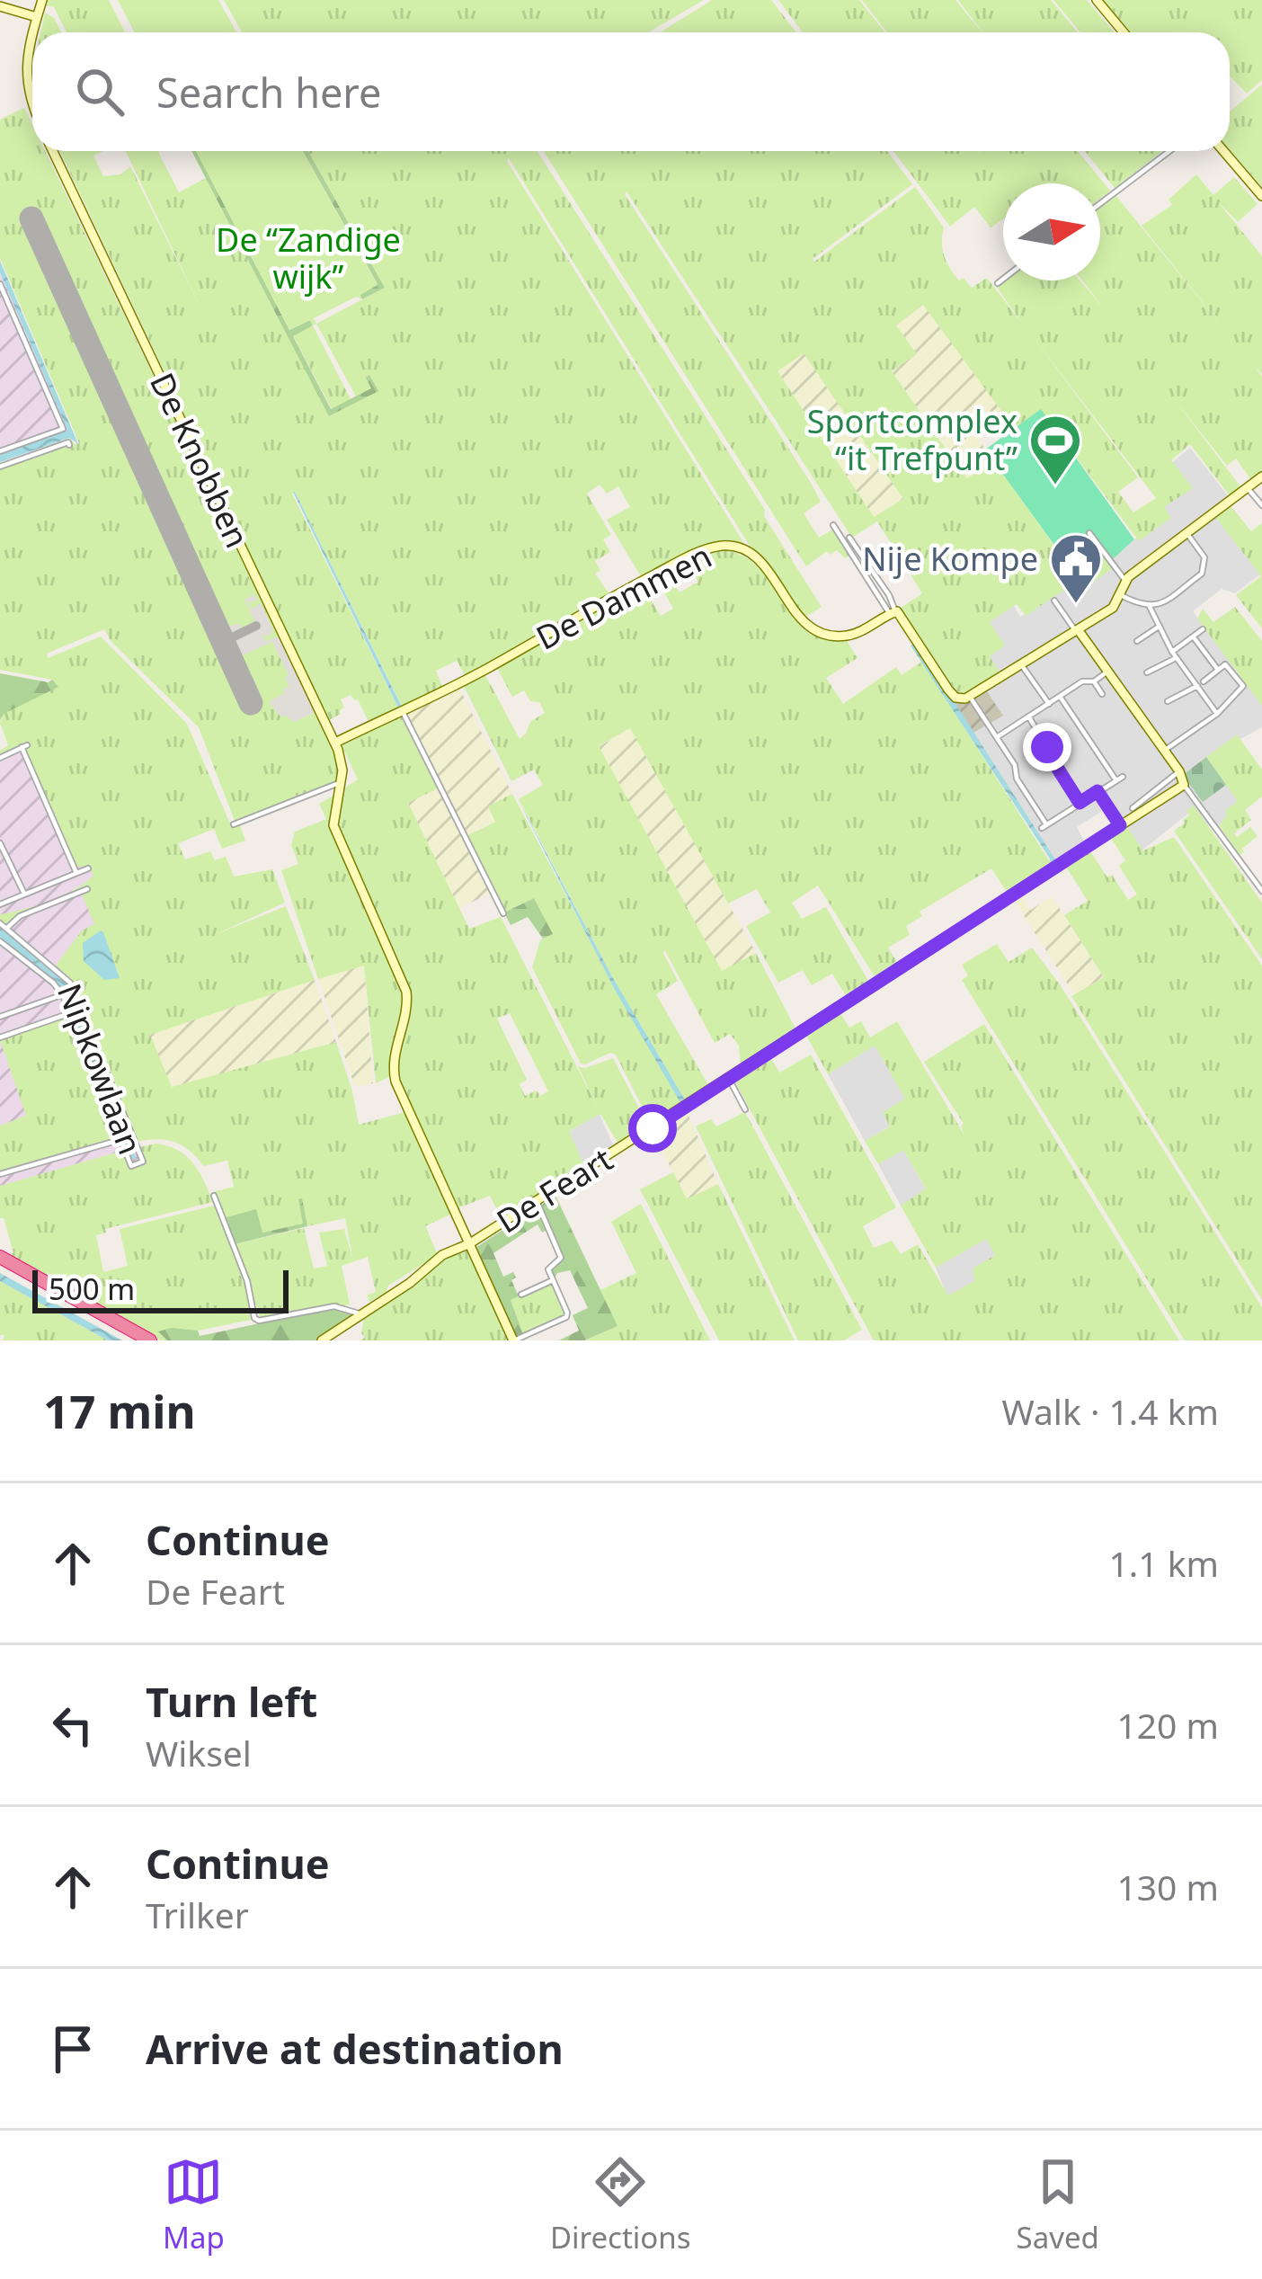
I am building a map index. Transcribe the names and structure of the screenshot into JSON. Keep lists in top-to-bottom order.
{
  "streets": {
    "street": [
      "De Knobben",
      "De Dammen",
      "Nipkowlaan",
      "De Feart"
    ]
  },
  "crossings": [
    ["De Knobben", "De Dammen"],
    ["De Knobben", "De Feart"]
  ],
  "parks": ["De “Zandige wijk”"],
  "places": {
    "sports": ["Sportcomplex “it Trefpunt”"],
    "public building": ["Nije Kompe"]
  },
  "scale_bar": "500 m",
  "north": "right",
  "page": {
    "search": "Search here",
    "scale": "500 m",
    "heading": ["17 min", "Walk · 1.4 km"],
    "list": [
      ["Continue", "De Feart", "1.1 km"],
      ["Turn left", "Wiksel", "120 m"],
      ["Continue", "Trilker", "130 m"],
      "Arrive at destination"
    ],
    "nav": ["Map", "Directions", "Saved"]
  }
}
